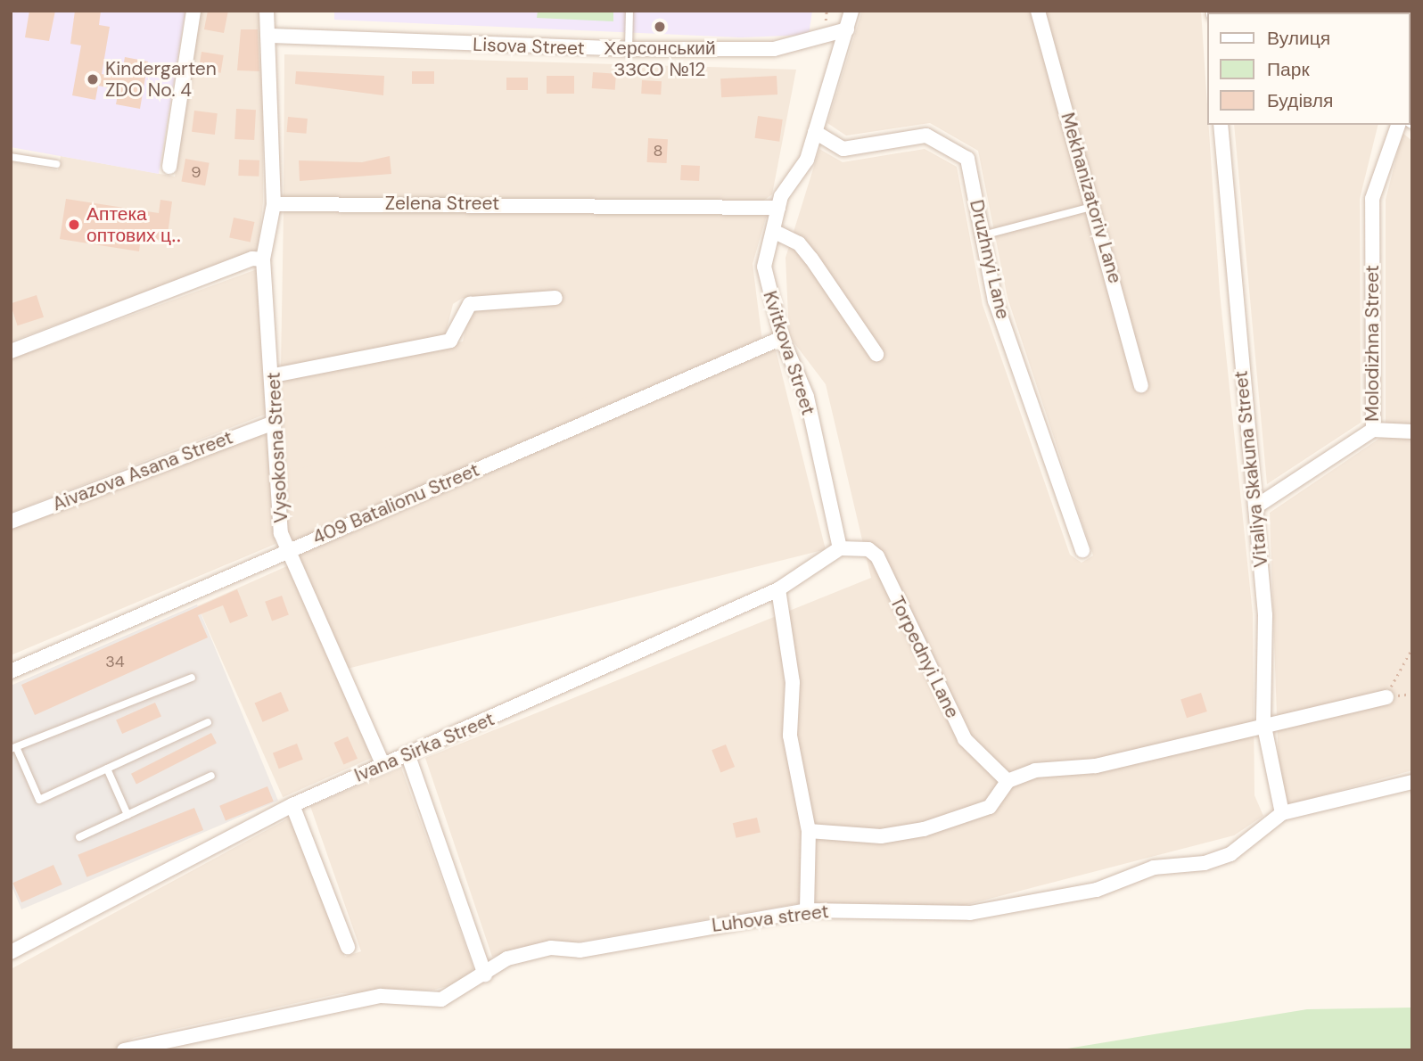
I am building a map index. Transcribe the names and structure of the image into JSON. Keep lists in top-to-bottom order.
{
  "streets": {
    "street": [
      "Lisova Street",
      "Mekhanizatoriv Lane",
      "Zelena Street",
      "Druzhnyi Lane",
      "Molodizhna Street",
      "Kvitkova Street",
      "Vysokosna Street",
      "Vitaliya Skakuna Street",
      "Aivazova Asana Street",
      "409 Batalionu Street",
      "Torpednyi Lane",
      "Ivana Sirka Street",
      "Luhova street"
    ]
  },
  "crossings": [
    ["Lisova Street", "Kvitkova Street"],
    ["Zelena Street", "Kvitkova Street"],
    ["Zelena Street", "Vysokosna Street"],
    ["Druzhnyi Lane", "Kvitkova Street"],
    ["Molodizhna Street", "Vitaliya Skakuna Street"],
    ["Kvitkova Street", "409 Batalionu Street"],
    ["Kvitkova Street", "Torpednyi Lane"],
    ["Kvitkova Street", "Ivana Sirka Street"],
    ["Vysokosna Street", "Aivazova Asana Street"],
    ["Vysokosna Street", "409 Batalionu Street"],
    ["Vysokosna Street", "Ivana Sirka Street"],
    ["Vitaliya Skakuna Street", "Luhova street"],
    ["Torpednyi Lane", "Ivana Sirka Street"]
  ],
  "places": ["Херсонський ЗЗСО №12", "Kindergarten ZDO No. 4", "Аптека оптових ц‥"],
  "house_numbers": ["8", "9", "34"],
  "legend": ["Вулиця", "Парк", "Будівля"]
}
